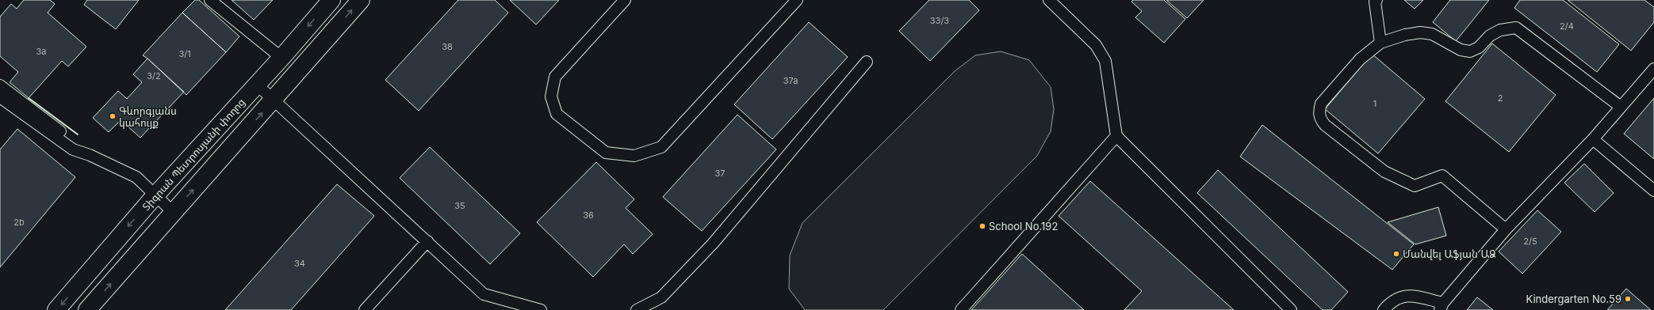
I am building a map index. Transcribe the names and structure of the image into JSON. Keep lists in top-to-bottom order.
{
  "streets": {
    "main road": ["Տիգրան Պետրոսյանի փողոց"]
  },
  "places": [
    "Գևորգյանս կահույք",
    "School No.192",
    "Մանվել Աֆյան ԱՁ",
    "Kindergarten No.59"
  ],
  "house_numbers": [
    "33/3",
    "2/4",
    "38",
    "3a",
    "3/1",
    "3/2",
    "37a",
    "2",
    "1",
    "37",
    "35",
    "36",
    "2b",
    "2/5",
    "34"
  ]
}
